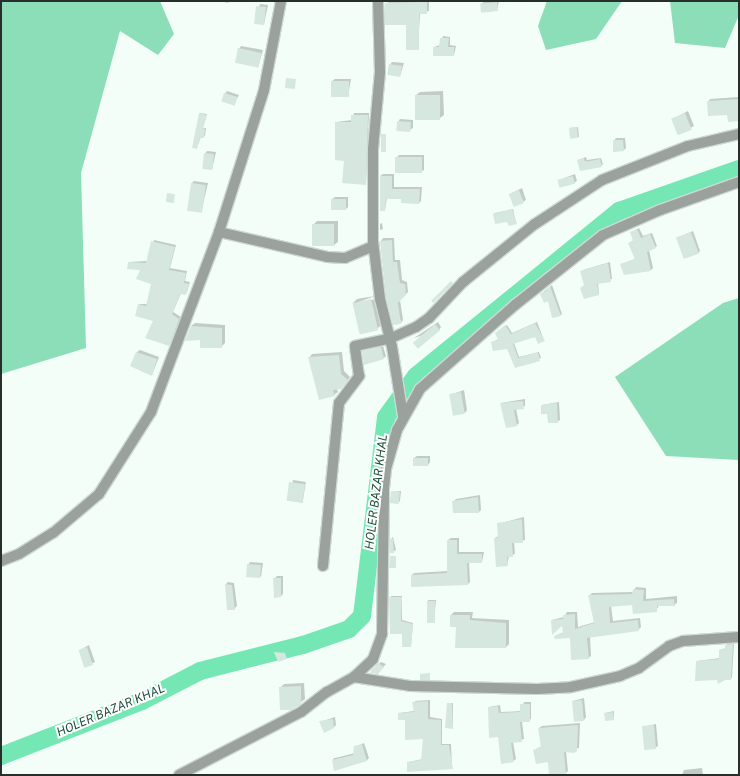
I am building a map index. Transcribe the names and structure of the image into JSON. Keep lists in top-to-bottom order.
{
  "water": ["HOLER BAZAR KHAL"]
}
